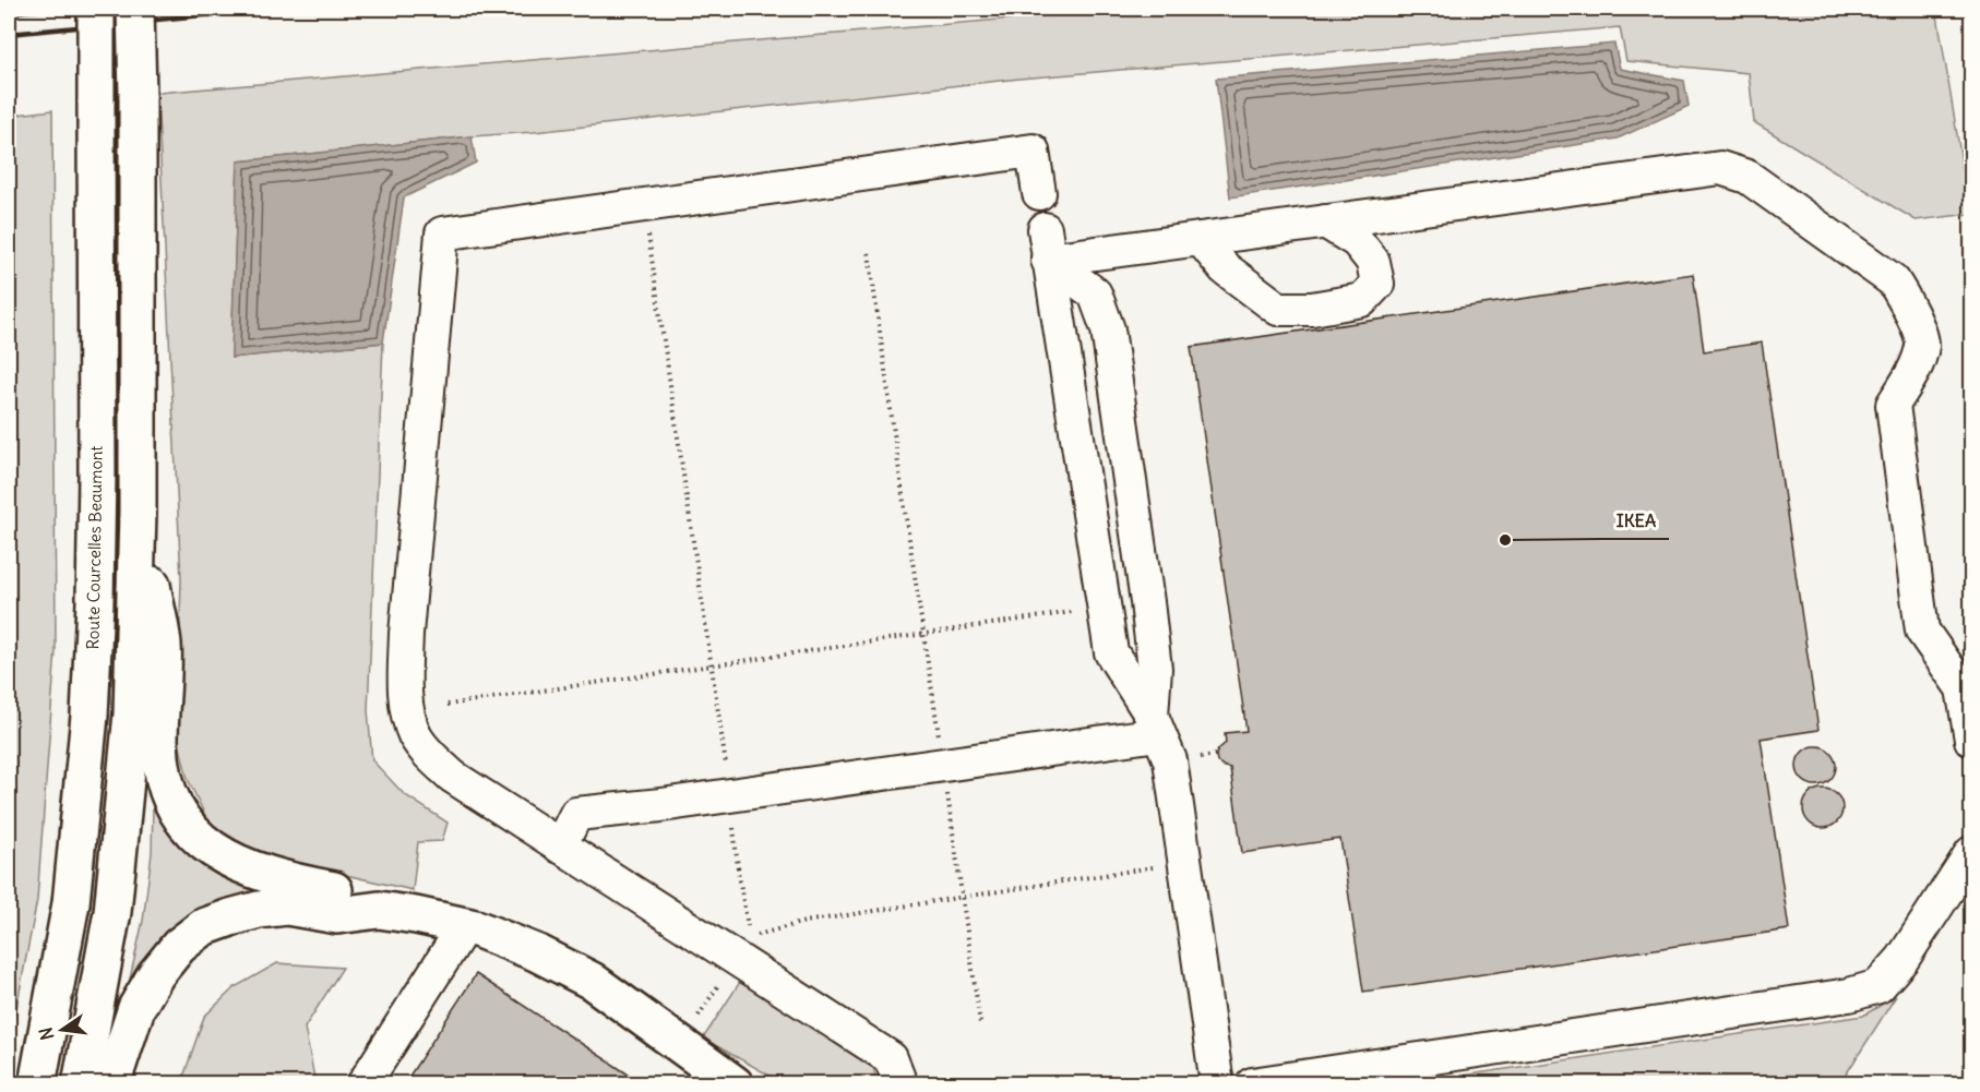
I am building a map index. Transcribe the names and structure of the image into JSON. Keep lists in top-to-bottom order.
{
  "streets": {
    "highway": ["Route Courcelles Beaumont"]
  },
  "places": ["IKEA"],
  "north": "left"
}
